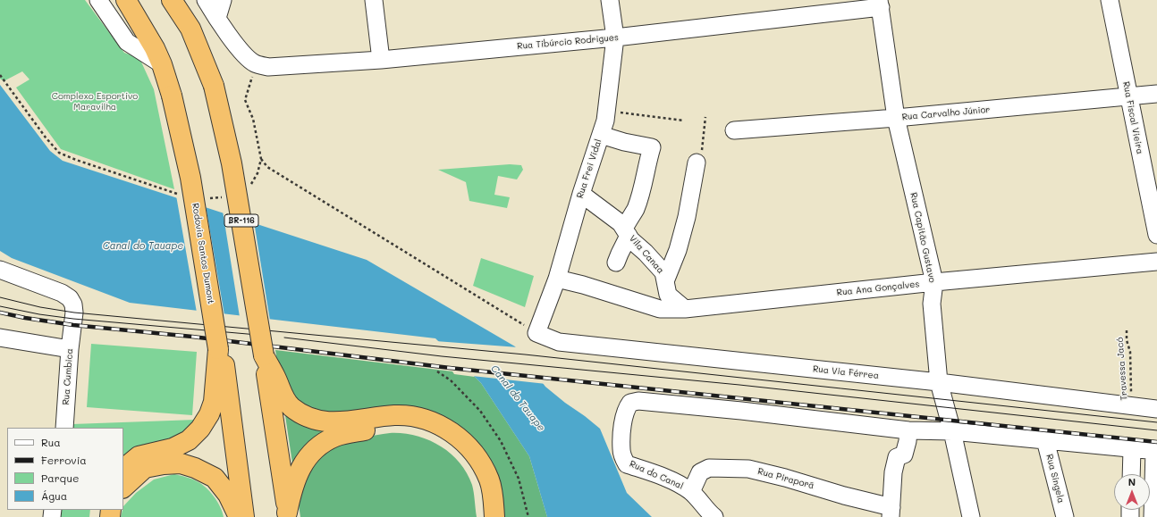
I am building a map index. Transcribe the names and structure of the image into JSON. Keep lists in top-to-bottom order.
{
  "streets": {
    "highway": ["BR-116", "Rodovia Santos Dumont"],
    "street": [
      "Rua Tibúrcio Rodrigues",
      "Rua Carvalho Júnior",
      "Rua Fiscal Vieira",
      "Rua Frei Vidal",
      "Rua Capitão Gustavo",
      "Vila Canaa",
      "Rua Ana Gonçalves",
      "Rua Via Férrea",
      "Rua Cumbica",
      "Rua do Canal",
      "Rua Piraporã",
      "Rua Singela"
    ],
    "path": ["Travessa Jacó"]
  },
  "crossings": [
    ["Rua Tibúrcio Rodrigues", "Rua Frei Vidal"],
    ["Rua Tibúrcio Rodrigues", "Rua Capitão Gustavo"],
    ["Rua Carvalho Júnior", "Rua Fiscal Vieira"],
    ["Rua Carvalho Júnior", "Rua Capitão Gustavo"],
    ["Rua Frei Vidal", "Vila Canaa"],
    ["Rua Frei Vidal", "Rua Ana Gonçalves"],
    ["Rua Frei Vidal", "Rua Via Férrea"],
    ["Rua Capitão Gustavo", "Rua Ana Gonçalves"],
    ["Rua Capitão Gustavo", "Rua Via Férrea"],
    ["Vila Canaa", "Rua Ana Gonçalves"],
    ["Travessa Jacó", "Rua Via Férrea"],
    ["Rua do Canal", "Rua Piraporã"]
  ],
  "water": ["Canal do Tauape"],
  "parks": ["Complexo Esportivo Maravilha"],
  "legend": [
    "Rua",
    "Ferrovia",
    "Parque",
    "Água"
  ],
  "north": "top"
}
